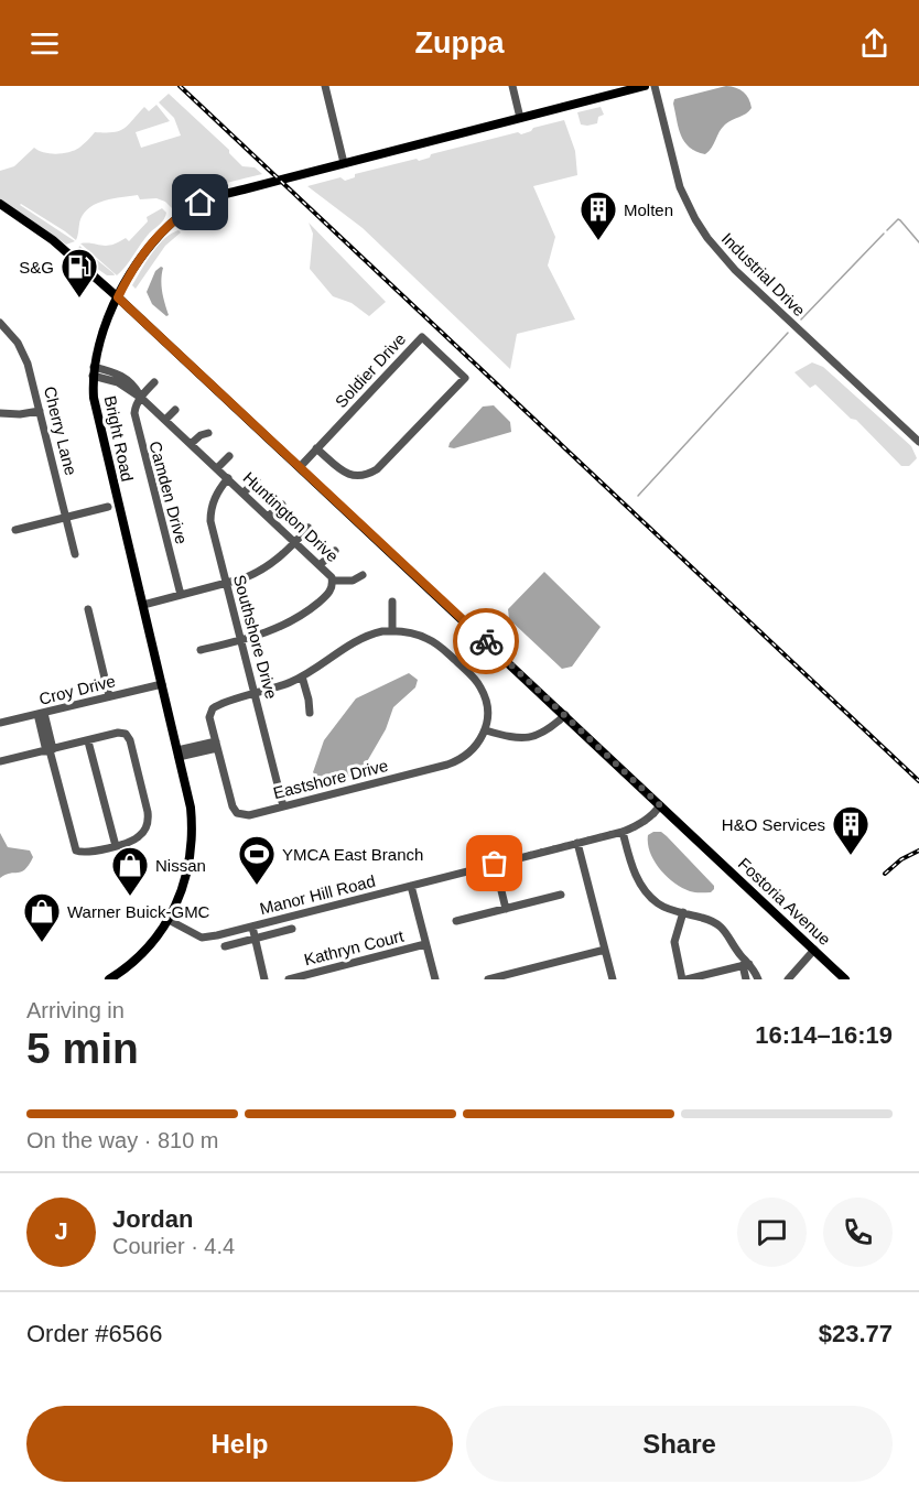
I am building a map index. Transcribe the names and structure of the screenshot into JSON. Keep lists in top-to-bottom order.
{
  "streets": {
    "main road": ["Bright Road", "Fostoria Avenue"],
    "street": [
      "Industrial Drive",
      "Soldier Drive",
      "Cherry Lane",
      "Camden Drive",
      "Huntington Drive",
      "Southshore Drive",
      "Croy Drive",
      "Eastshore Drive",
      "Manor Hill Road",
      "Kathryn Court"
    ]
  },
  "crossings": [
    ["Soldier Drive", "Fostoria Avenue"],
    ["Bright Road", "Huntington Drive"],
    ["Bright Road", "Croy Drive"],
    ["Bright Road", "Manor Hill Road"],
    ["Bright Road", "Fostoria Avenue"],
    ["Camden Drive", "Huntington Drive"],
    ["Huntington Drive", "Southshore Drive"],
    ["Southshore Drive", "Eastshore Drive"],
    ["Manor Hill Road", "Fostoria Avenue"]
  ],
  "places": {
    "building": ["Molten", "H&O Services"],
    "fuel station": ["S&G"],
    "sports": ["YMCA East Branch"],
    "shop": ["Nissan", "Warner Buick-GMC"]
  },
  "page": {
    "header": "Zuppa",
    "heading": ["5 min", "Arriving in", "16:14–16:19"],
    "panel": [
      "Jordan",
      "Courier · 4.4",
      "Order #6566",
      "$23.77"
    ],
    "bar": "On the way · 810 m",
    "round": "J",
    "buttons": ["Help", "Share"]
  }
}
